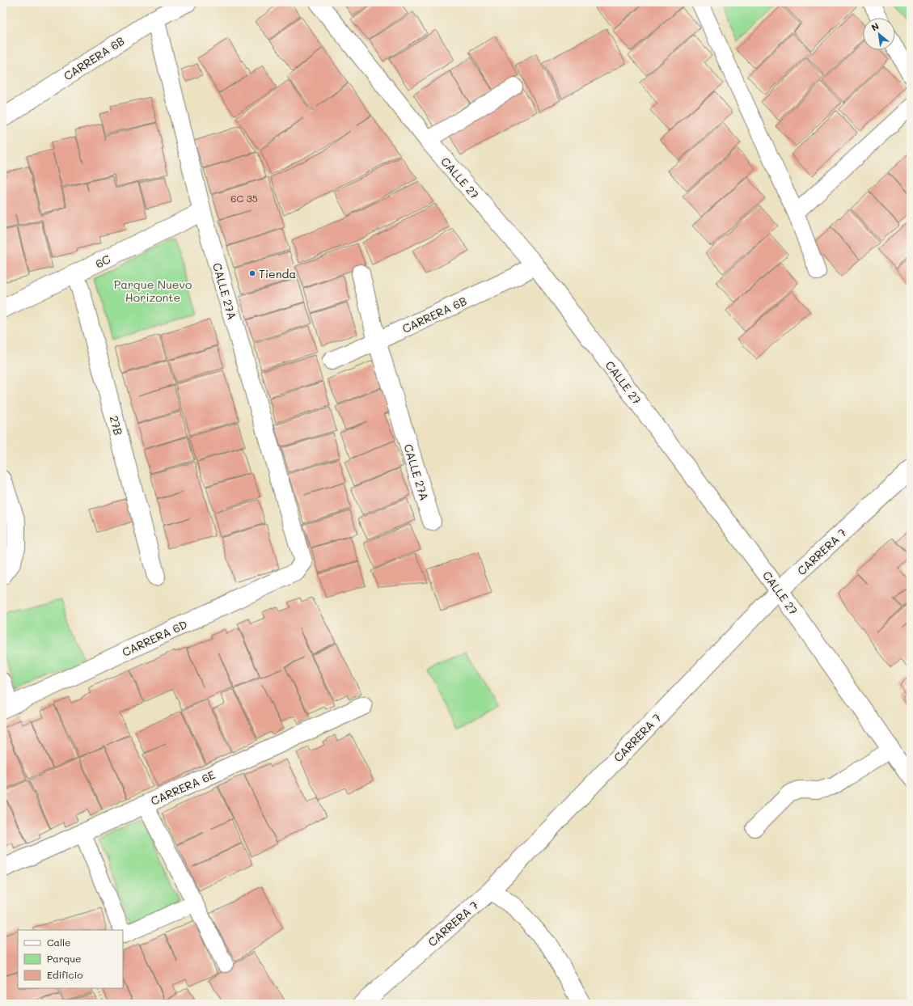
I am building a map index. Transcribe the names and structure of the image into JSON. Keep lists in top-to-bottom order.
{
  "streets": {
    "street": [
      "CARRERA 6B",
      "CALLE 27",
      "6C",
      "CALLE 27A",
      "27B",
      "CARRERA 7",
      "CARRERA 6D",
      "CARRERA 6E"
    ]
  },
  "crossings": [
    ["CARRERA 6B", "CALLE 27"],
    ["CARRERA 6B", "CALLE 27A"],
    ["CALLE 27", "CARRERA 7"],
    ["6C", "CALLE 27A"],
    ["6C", "27B"],
    ["CALLE 27A", "CARRERA 6D"]
  ],
  "parks": ["Parque Nuevo Horizonte"],
  "places": ["Tienda"],
  "house_numbers": ["6C 35"],
  "legend": ["Calle", "Parque", "Edificio"],
  "north": "top left"
}
